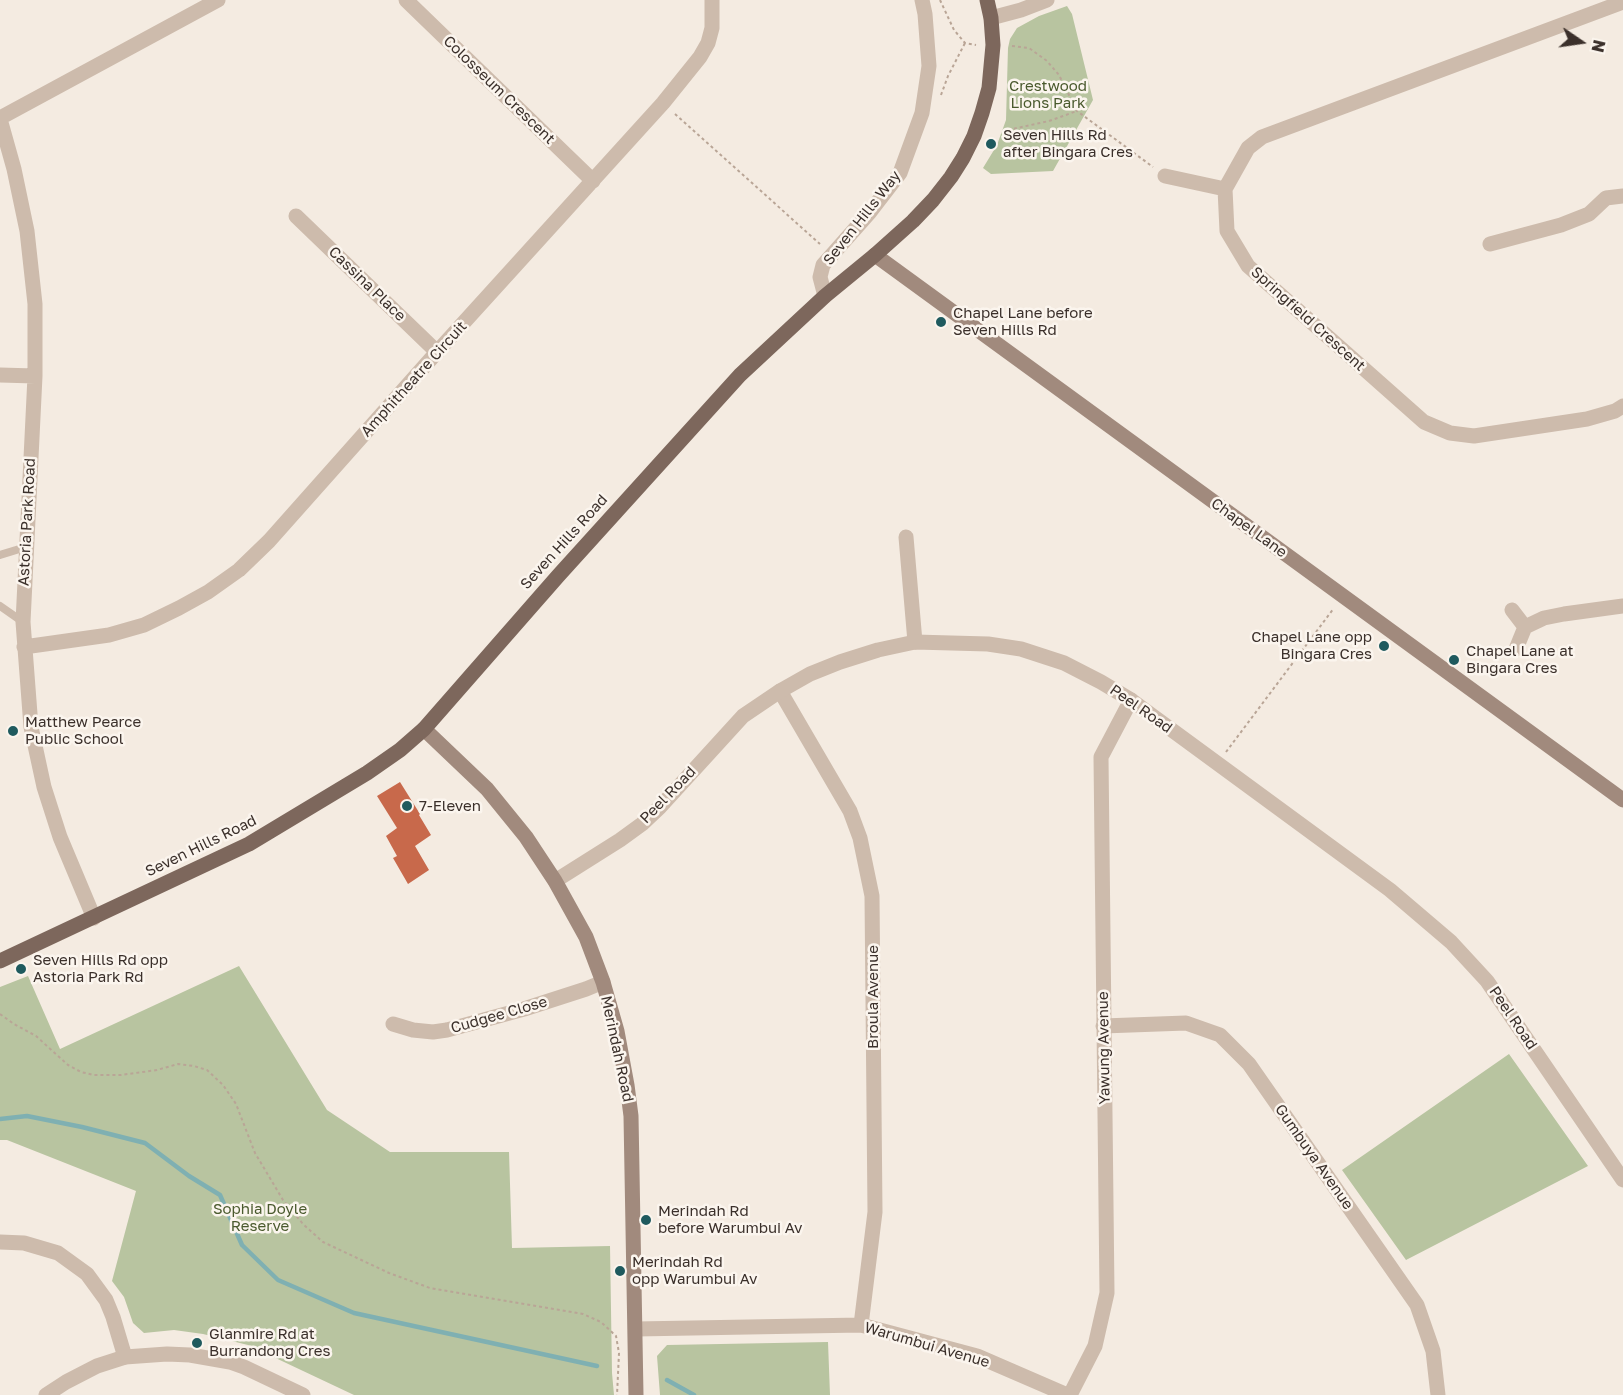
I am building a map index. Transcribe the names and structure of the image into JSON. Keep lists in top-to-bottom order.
{
  "streets": {
    "main road": ["Chapel Lane", "Seven Hills Road", "Merindah Road"],
    "street": [
      "Colosseum Crescent",
      "Seven Hills Way",
      "Cassina Place",
      "Springfield Crescent",
      "Amphitheatre Circuit",
      "Astoria Park Road",
      "Peel Road",
      "Broula Avenue",
      "Cudgee Close",
      "Yawung Avenue",
      "Gumbuya Avenue",
      "Warumbui Avenue"
    ]
  },
  "crossings": [
    ["Colosseum Crescent", "Amphitheatre Circuit"],
    ["Seven Hills Way", "Seven Hills Road"],
    ["Cassina Place", "Amphitheatre Circuit"],
    ["Amphitheatre Circuit", "Astoria Park Road"],
    ["Astoria Park Road", "Seven Hills Road"],
    ["Chapel Lane", "Seven Hills Road"],
    ["Seven Hills Road", "Merindah Road"],
    ["Peel Road", "Broula Avenue"],
    ["Peel Road", "Yawung Avenue"],
    ["Peel Road", "Merindah Road"],
    ["Broula Avenue", "Warumbui Avenue"],
    ["Cudgee Close", "Merindah Road"],
    ["Yawung Avenue", "Gumbuya Avenue"],
    ["Yawung Avenue", "Warumbui Avenue"],
    ["Merindah Road", "Warumbui Avenue"]
  ],
  "parks": ["Crestwood Lions Park", "Sophia Doyle Reserve"],
  "places": [
    "Seven Hills Rd after Bingara Cres",
    "Chapel Lane before Seven Hills Rd",
    "Chapel Lane opp Bingara Cres",
    "Chapel Lane at Bingara Cres",
    "Matthew Pearce Public School",
    "7-Eleven",
    "Seven Hills Rd opp Astoria Park Rd",
    "Merindah Rd before Warumbui Av",
    "Merindah Rd opp Warumbui Av",
    "Glanmire Rd at Burrandong Cres"
  ],
  "north": "right"
}
